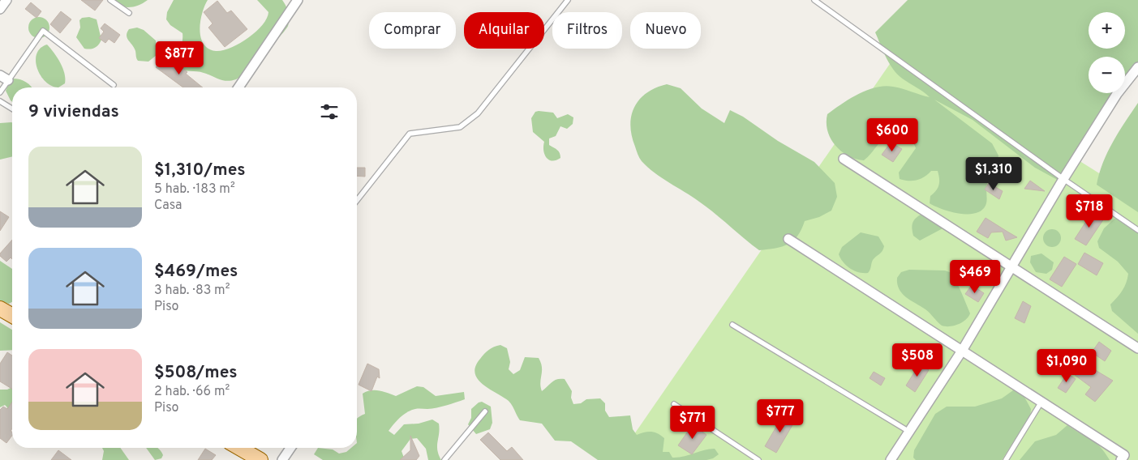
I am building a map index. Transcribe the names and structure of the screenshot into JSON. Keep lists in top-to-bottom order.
{
  "page": {
    "map_buttons": ["+", "−"],
    "chip": [
      "Comprar",
      "Alquilar",
      "Filtros",
      "Nuevo"
    ],
    "price": [
      "$877",
      "$600",
      "$1,310",
      "$718",
      "$469",
      "$508",
      "$1,090",
      "$777",
      "$771"
    ],
    "heading": "9 viviendas",
    "list": [
      {
        "name": "$1,310/mes",
        "note": "5 hab. · 183 m² · Casa"
      },
      {
        "name": "$469/mes",
        "note": "3 hab. · 83 m² · Piso"
      },
      {
        "name": "$508/mes",
        "note": "2 hab. · 66 m² · Piso"
      }
    ]
  }
}
